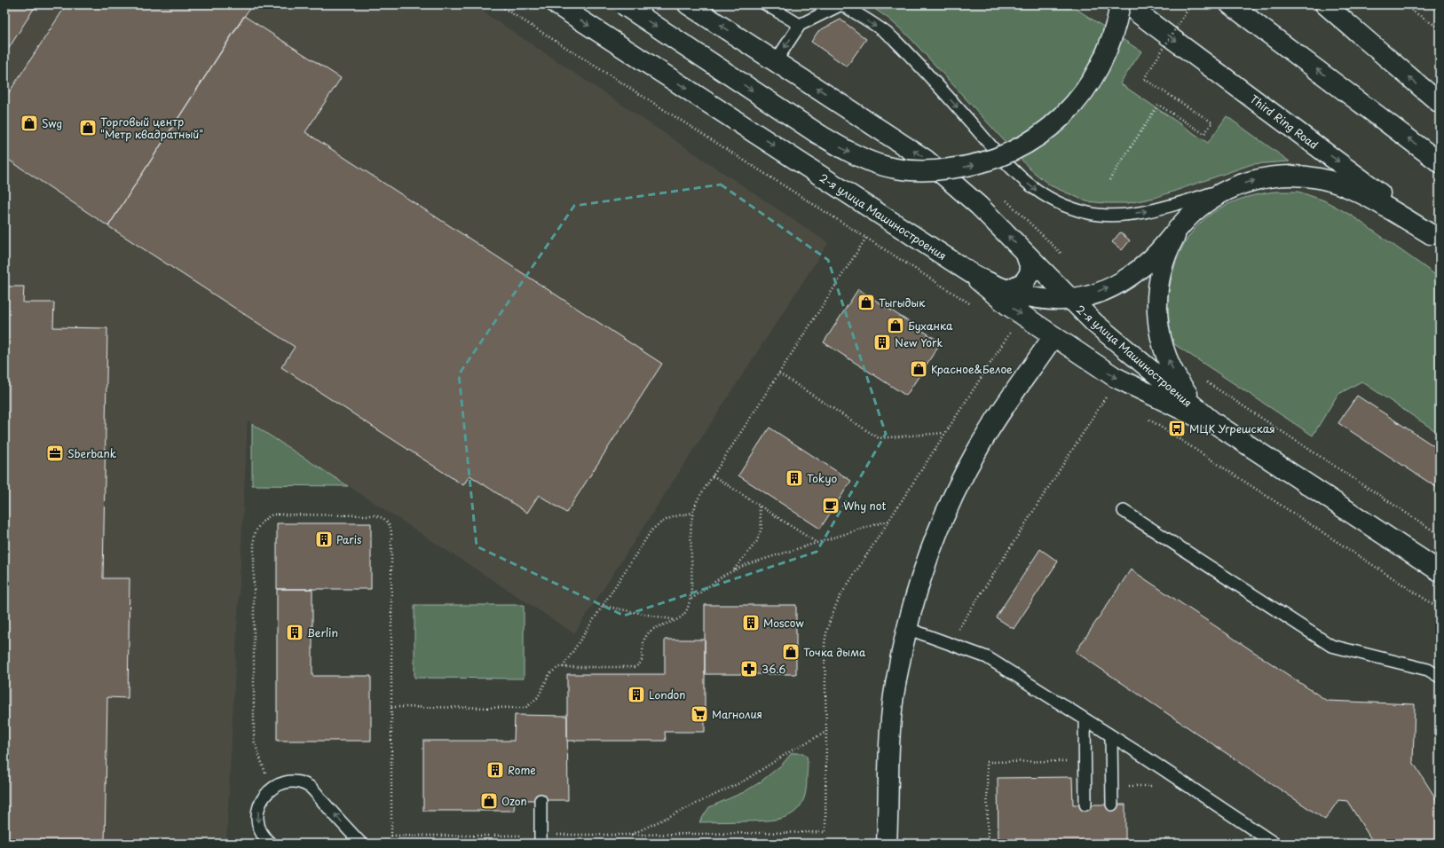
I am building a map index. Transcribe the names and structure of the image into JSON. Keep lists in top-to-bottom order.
{
  "streets": {
    "main road": ["Third Ring Road", "2-я улица Машиностроения"]
  },
  "places": {
    "shop": [
      "Swg",
      "Торговый центр \"Метр квадратный\"",
      "Тыгыдык",
      "Буханка",
      "Красное&Белое",
      "Точка дыма",
      "Ozon"
    ],
    "building": [
      "New York",
      "Tokyo",
      "Paris",
      "Moscow",
      "Berlin",
      "London",
      "Rome"
    ],
    "bus stop": ["МЦК Угрешская"],
    "office": ["Sberbank"],
    "cafe": ["Why not"],
    "pharmacy": ["36.6"],
    "supermarket": ["Магнолия"]
  }
}
